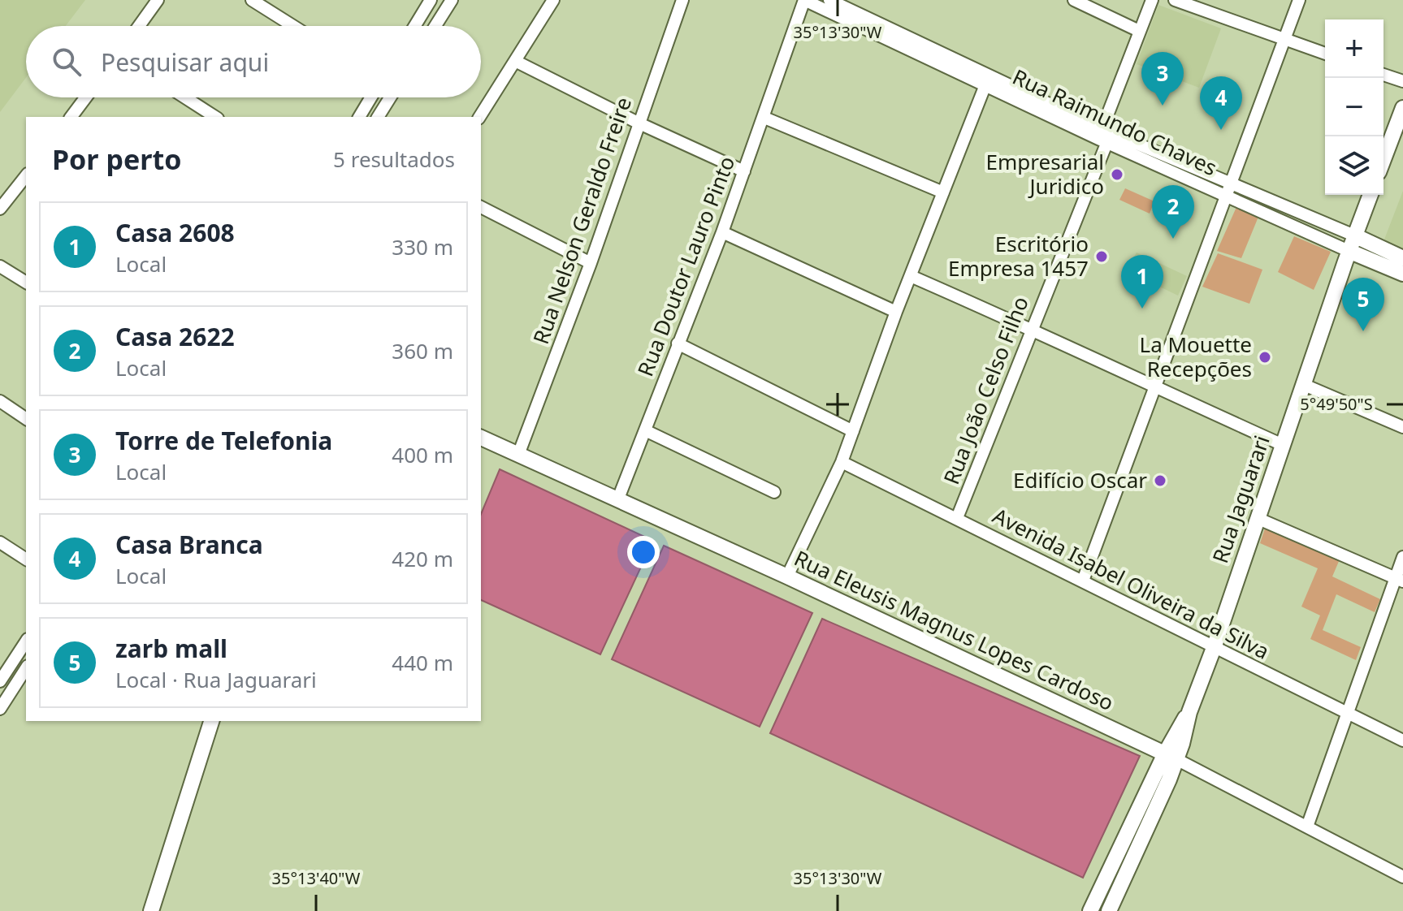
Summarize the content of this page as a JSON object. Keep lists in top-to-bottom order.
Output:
{
  "streets": {
    "main road": ["Rua Raimundo Chaves", "Rua Jaguarari", "Rua Eleusis Magnus Lopes Cardoso"],
    "street": [
      "Rua Nelson Geraldo Freire",
      "Rua Doutor Lauro Pinto",
      "Rua João Celso Filho",
      "Avenida Isabel Oliveira da Silva"
    ]
  },
  "crossings": [
    ["Rua Raimundo Chaves", "Rua Doutor Lauro Pinto"],
    ["Rua Raimundo Chaves", "Rua João Celso Filho"],
    ["Rua Raimundo Chaves", "Rua Jaguarari"],
    ["Rua Nelson Geraldo Freire", "Rua Eleusis Magnus Lopes Cardoso"],
    ["Rua Doutor Lauro Pinto", "Rua Eleusis Magnus Lopes Cardoso"],
    ["Rua João Celso Filho", "Avenida Isabel Oliveira da Silva"],
    ["Rua Jaguarari", "Avenida Isabel Oliveira da Silva"],
    ["Rua Jaguarari", "Rua Eleusis Magnus Lopes Cardoso"]
  ],
  "places": [
    "Empresarial Juridico",
    "Escritório Empresa 1457",
    "La Mouette Recepções",
    "Edifício Oscar"
  ],
  "page": {
    "map_buttons": ["+", "−"],
    "search": "Pesquisar aqui",
    "pins": [
      "3",
      "4",
      "2",
      "1",
      "5"
    ],
    "heading": ["Por perto", "5 resultados"],
    "list": [
      {
        "mark": "1",
        "name": "Casa 2608",
        "note": "Local",
        "value": "330 m"
      },
      {
        "mark": "2",
        "name": "Casa 2622",
        "note": "Local",
        "value": "360 m"
      },
      {
        "mark": "3",
        "name": "Torre de Telefonia",
        "note": "Local",
        "value": "400 m"
      },
      {
        "mark": "4",
        "name": "Casa Branca",
        "note": "Local",
        "value": "420 m"
      },
      {
        "mark": "5",
        "name": "zarb mall",
        "note": "Local · Rua Jaguarari",
        "value": "440 m"
      }
    ]
  },
  "coordinates": ["35°13'30\"W", "5°49'50\"S", "35°13'40\"W"]
}
